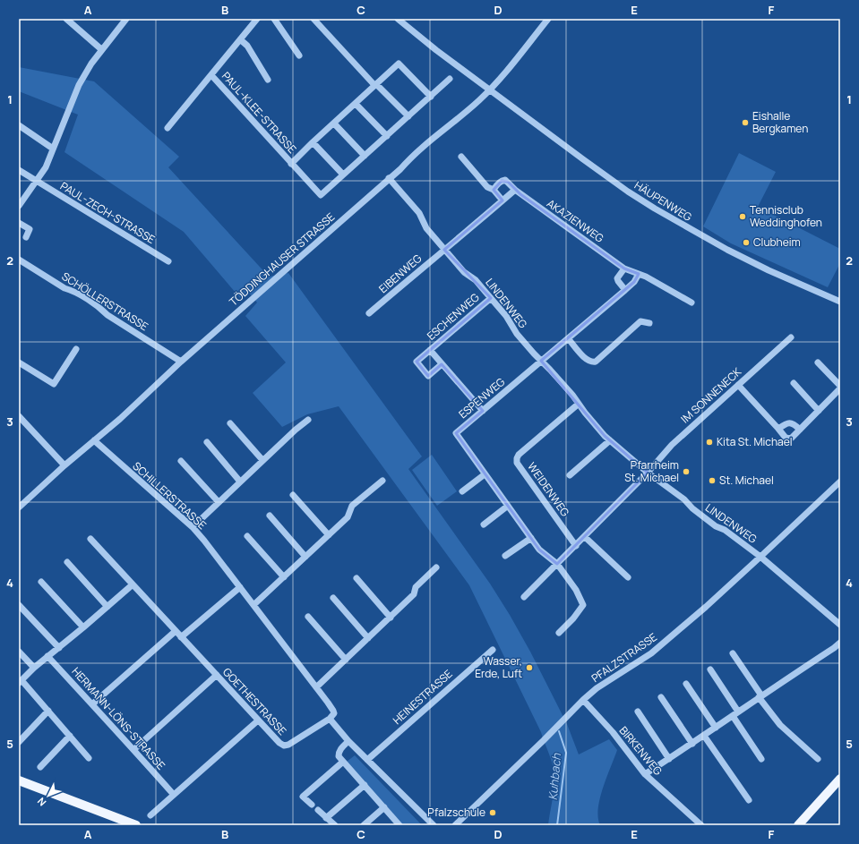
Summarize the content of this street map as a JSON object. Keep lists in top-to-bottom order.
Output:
{
  "streets": {
    "street": [
      "PAUL-KLEE-STRASSE",
      "HÄUPENWEG",
      "PAUL-ZECH-STRASSE",
      "AKAZIENWEG",
      "TÖDDINGHAUSER STRASSE",
      "EIBENWEG",
      "SCHÖLLERSTRASSE",
      "LINDENWEG",
      "ESCHENWEG",
      "IM SONNENECK",
      "ESPENWEG",
      "WEIDENWEG",
      "SCHILLERSTRASSE",
      "PFALZSTRASSE",
      "HEINESTRASSE",
      "GOETHESTRASSE",
      "HERMANN-LÖNS-STRASSE",
      "BIRKENWEG"
    ]
  },
  "crossings": [
    ["HÄUPENWEG", "TÖDDINGHAUSER STRASSE"],
    ["TÖDDINGHAUSER STRASSE", "SCHÖLLERSTRASSE"],
    ["TÖDDINGHAUSER STRASSE", "LINDENWEG"],
    ["TÖDDINGHAUSER STRASSE", "SCHILLERSTRASSE"],
    ["EIBENWEG", "LINDENWEG"],
    ["LINDENWEG", "ESCHENWEG"],
    ["LINDENWEG", "IM SONNENECK"],
    ["LINDENWEG", "ESPENWEG"],
    ["LINDENWEG", "WEIDENWEG"],
    ["LINDENWEG", "PFALZSTRASSE"],
    ["ESCHENWEG", "ESPENWEG"],
    ["SCHILLERSTRASSE", "GOETHESTRASSE"],
    ["PFALZSTRASSE", "BIRKENWEG"]
  ],
  "water": ["Kuhbach"],
  "places": [
    "Eishalle Bergkamen",
    "Tennisclub Weddinghofen",
    "Clubheim",
    "Kita St. Michael",
    "Pfarrheim St. Michael",
    "St. Michael",
    "Wasser, Erde, Luft",
    "Pfalzschule"
  ],
  "north": "bottom left",
  "grid": {
    "columns": [
      "A",
      "B",
      "C",
      "D",
      "E",
      "F"
    ],
    "rows": [
      "1",
      "2",
      "3",
      "4",
      "5"
    ]
  }
}
